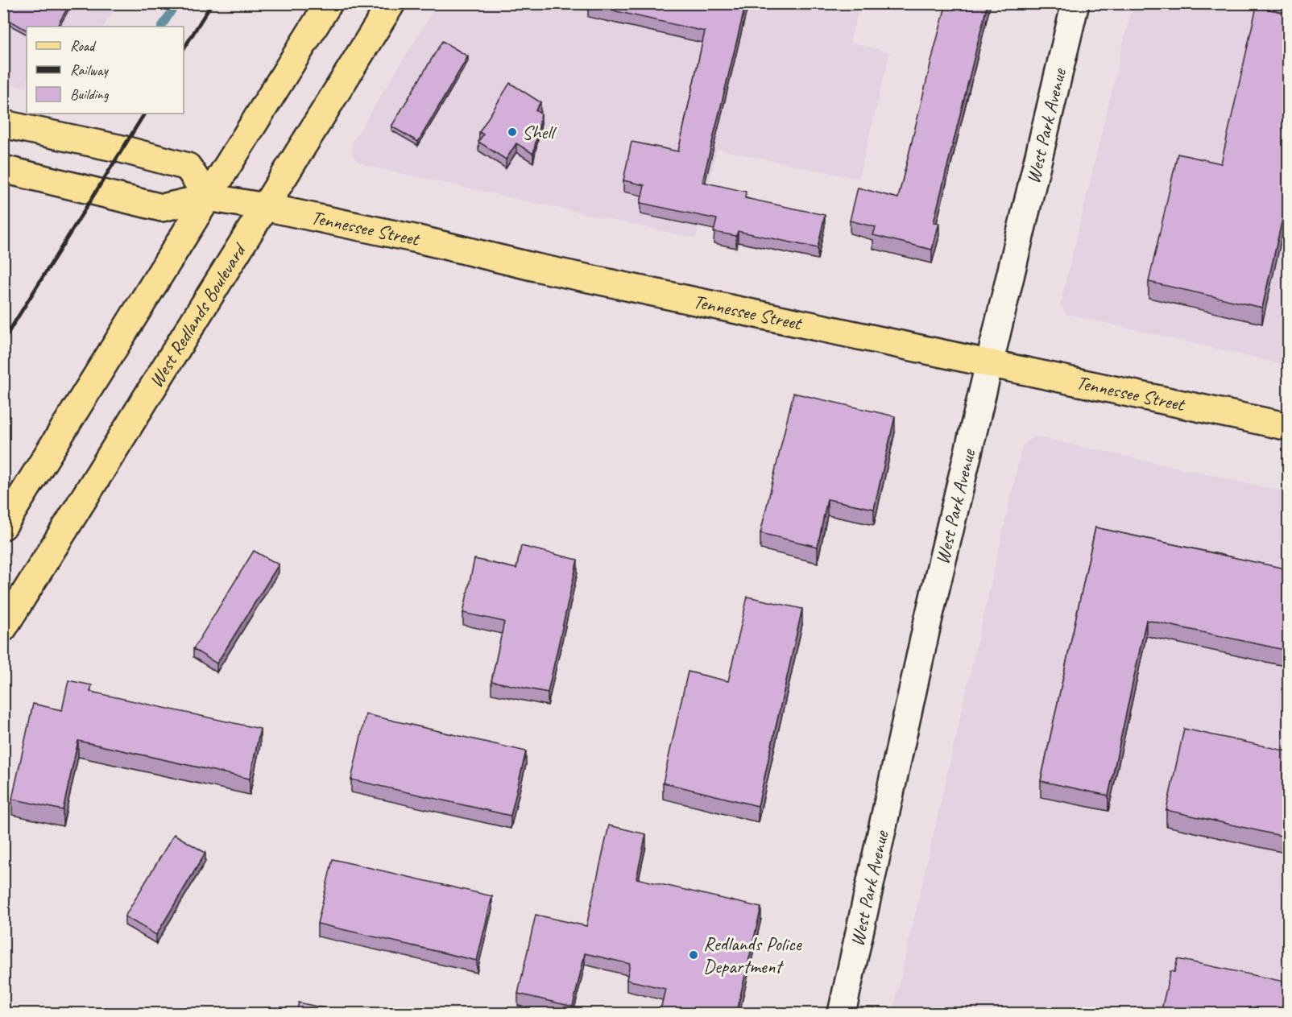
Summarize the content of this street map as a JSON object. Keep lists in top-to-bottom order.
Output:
{
  "streets": {
    "main road": ["Tennessee Street", "West Redlands Boulevard"],
    "street": ["West Park Avenue"]
  },
  "crossings": [
    ["West Park Avenue", "Tennessee Street"],
    ["Tennessee Street", "West Redlands Boulevard"]
  ],
  "places": ["Shell", "Redlands Police Department"],
  "legend": ["Road", "Railway", "Building"]
}
